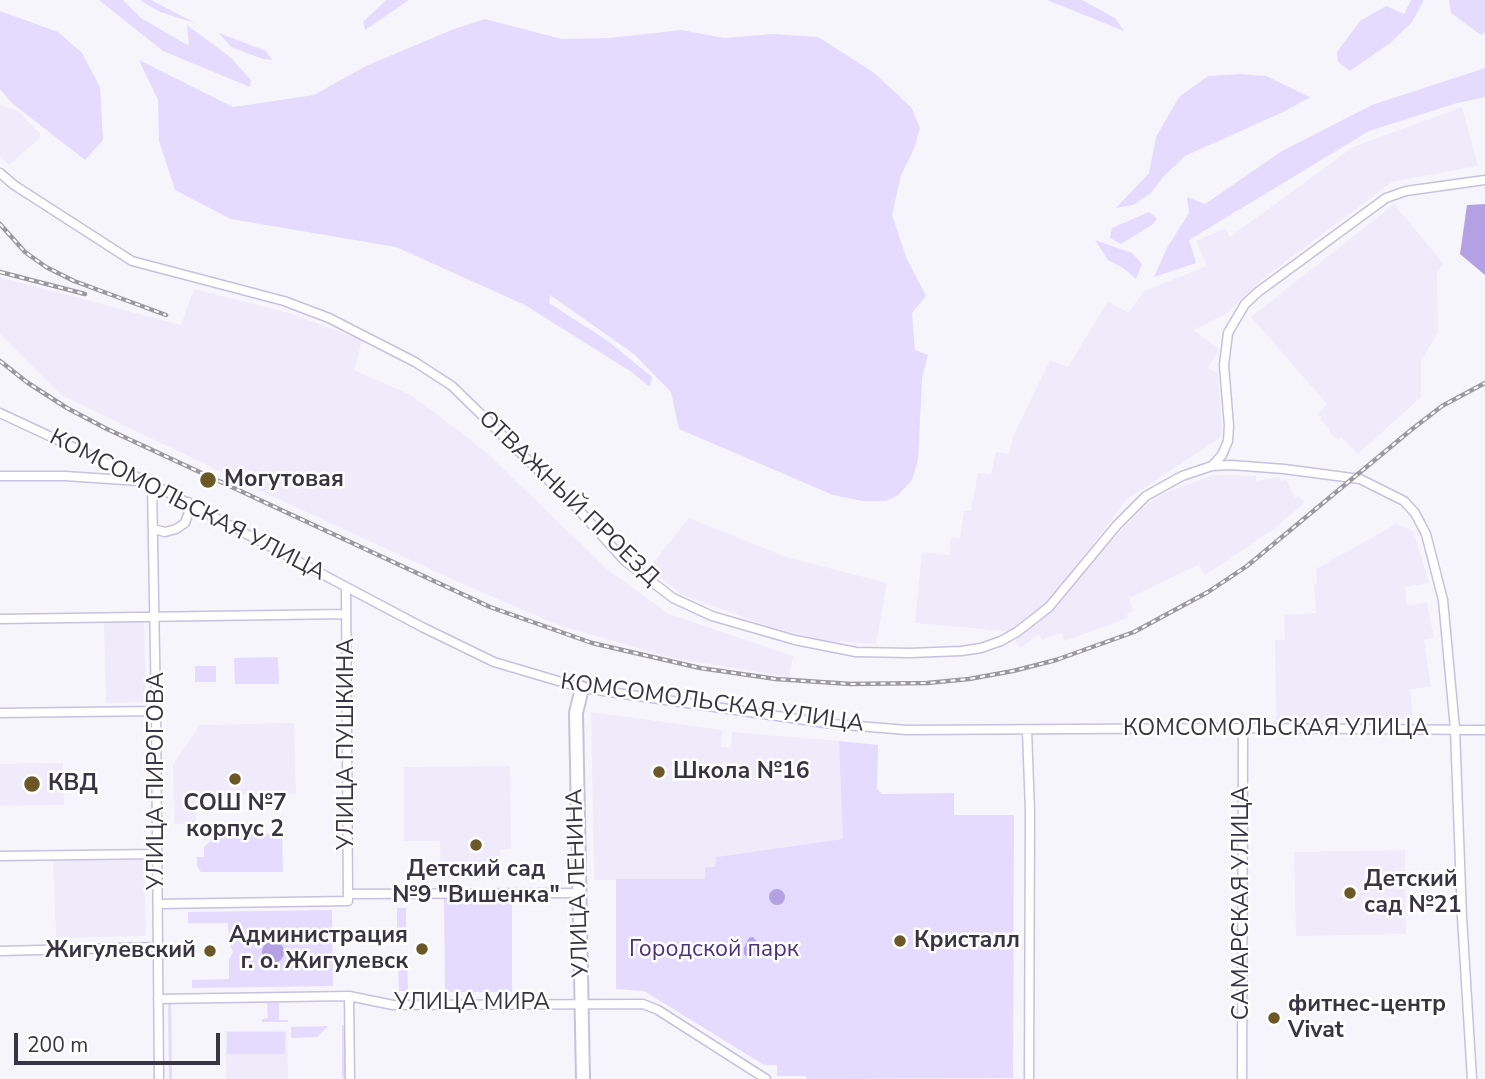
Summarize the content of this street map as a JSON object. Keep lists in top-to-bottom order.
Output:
{
  "streets": {
    "street": [
      "ОТВАЖНЫЙ ПРОЕЗД",
      "КОМСОМОЛЬСКАЯ УЛИЦА",
      "УЛИЦА ПУШКИНА",
      "УЛИЦА ПИРОГОВА",
      "УЛИЦА ЛЕНИНА",
      "САМАРСКАЯ УЛИЦА",
      "УЛИЦА МИРА"
    ]
  },
  "crossings": [
    ["КОМСОМОЛЬСКАЯ УЛИЦА", "УЛИЦА ПУШКИНА"],
    ["КОМСОМОЛЬСКАЯ УЛИЦА", "УЛИЦА ПИРОГОВА"],
    ["КОМСОМОЛЬСКАЯ УЛИЦА", "УЛИЦА ЛЕНИНА"],
    ["КОМСОМОЛЬСКАЯ УЛИЦА", "САМАРСКАЯ УЛИЦА"],
    ["УЛИЦА ПИРОГОВА", "УЛИЦА МИРА"],
    ["УЛИЦА ЛЕНИНА", "УЛИЦА МИРА"]
  ],
  "parks": ["Городской парк"],
  "places": [
    "Могутовая",
    "Школа №16",
    "СОШ №7 корпус 2",
    "КВД",
    "Детский сад №9 \"Вишенка\"",
    "Детский сад №21",
    "Кристалл",
    "Администрация г. о. Жигулевск",
    "Жигулевский",
    "фитнес-центр Vivat"
  ],
  "scale_bar": "200 m"
}
